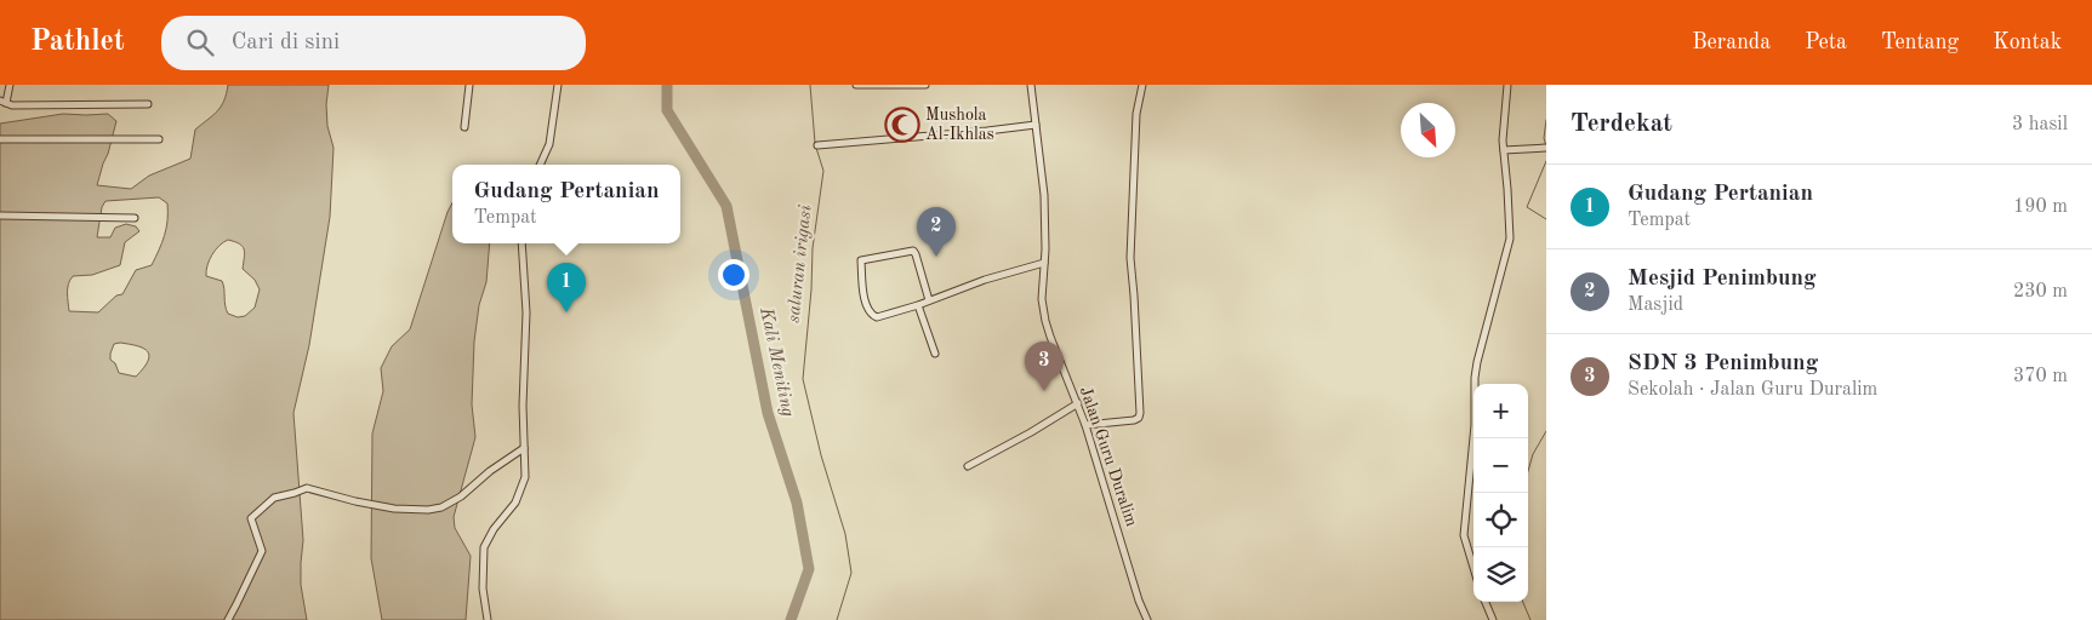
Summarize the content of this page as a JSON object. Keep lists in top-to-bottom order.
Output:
{
  "streets": {
    "street": ["Jalan Guru Duralim"]
  },
  "water": ["saluran irigasi", "Kali Meniting"],
  "places": {
    "mosque": ["Mushola Al-Ikhlas"]
  },
  "north": "bottom right",
  "page": {
    "header": "Pathlet",
    "search": "Cari di sini",
    "nav": [
      "Beranda",
      "Peta",
      "Tentang",
      "Kontak"
    ],
    "heading": ["Terdekat", "3 hasil"],
    "list": [
      {
        "mark": "1",
        "name": "Gudang Pertanian",
        "note": "Tempat",
        "value": "190 m"
      },
      {
        "mark": "2",
        "name": "Mesjid Penimbung",
        "note": "Masjid",
        "value": "230 m"
      },
      {
        "mark": "3",
        "name": "SDN 3 Penimbung",
        "note": "Sekolah · Jalan Guru Duralim",
        "value": "370 m"
      }
    ],
    "popup": ["Gudang Pertanian", "Tempat"],
    "pins": ["2", "1", "3"],
    "map_buttons": ["+", "−"]
  }
}
